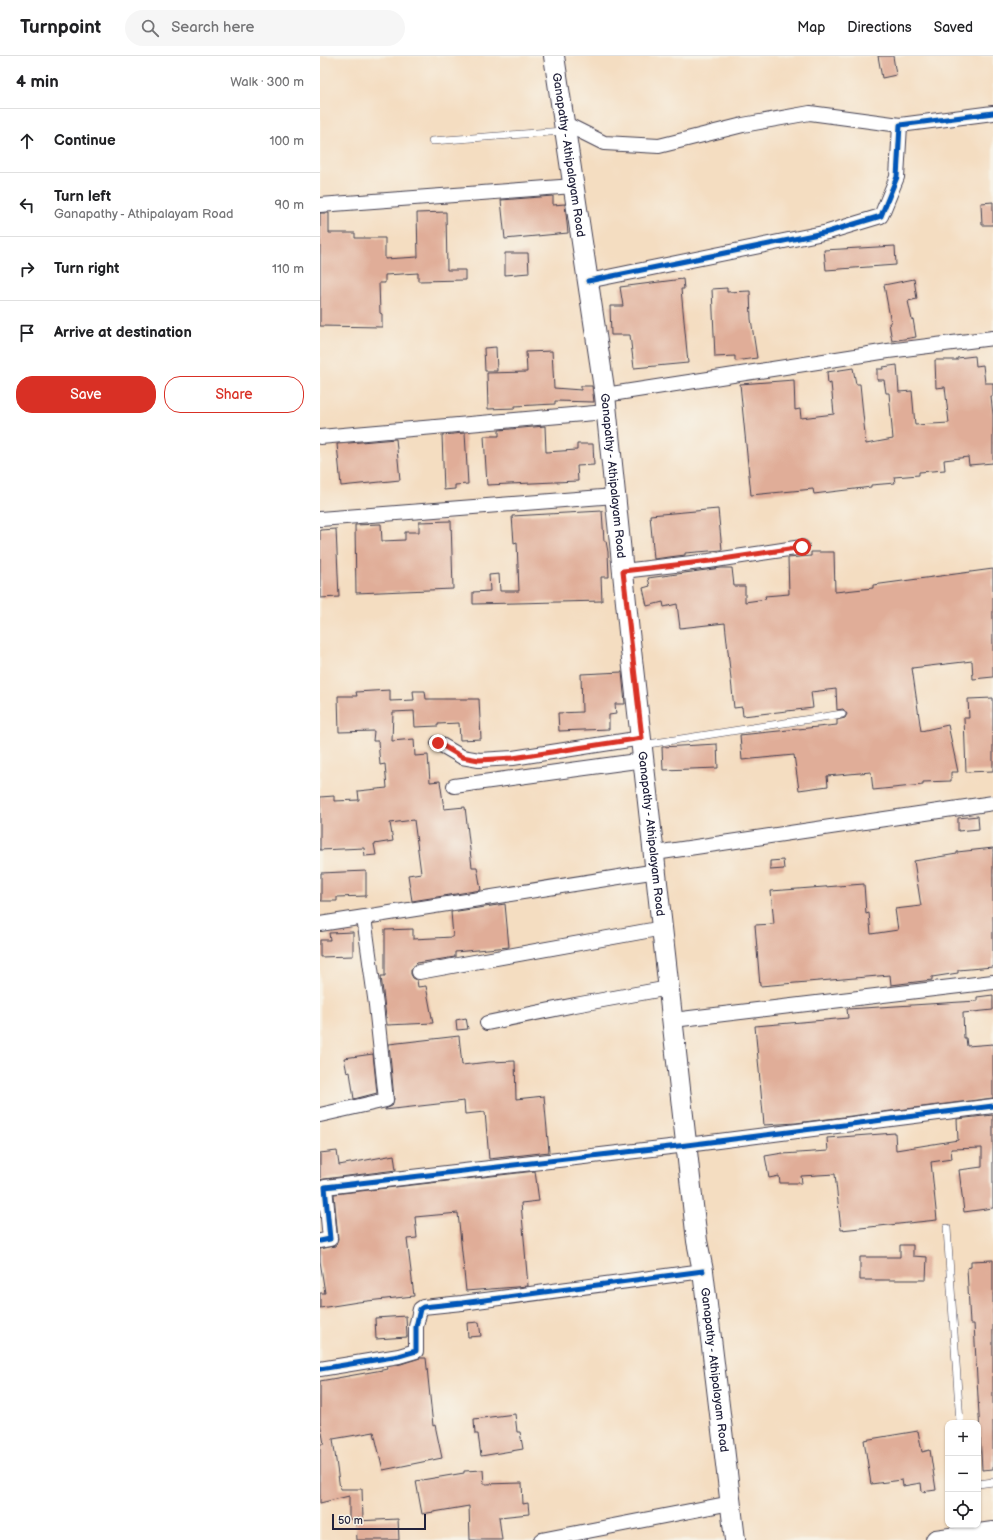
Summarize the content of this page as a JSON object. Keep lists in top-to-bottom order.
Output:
{
  "streets": {
    "main road": ["Ganapathy - Athipalayam Road"]
  },
  "scale_bar": "50 m",
  "page": {
    "header": "Turnpoint",
    "search": "Search here",
    "nav": ["Map", "Directions", "Saved"],
    "heading": ["4 min", "Walk · 300 m"],
    "list": [
      ["Continue", "100 m"],
      ["Turn left", "Ganapathy - Athipalayam Road", "90 m"],
      ["Turn right", "110 m"],
      "Arrive at destination"
    ],
    "buttons": ["Save", "Share"],
    "map_buttons": ["+", "−"],
    "scale": "50 m"
  }
}
